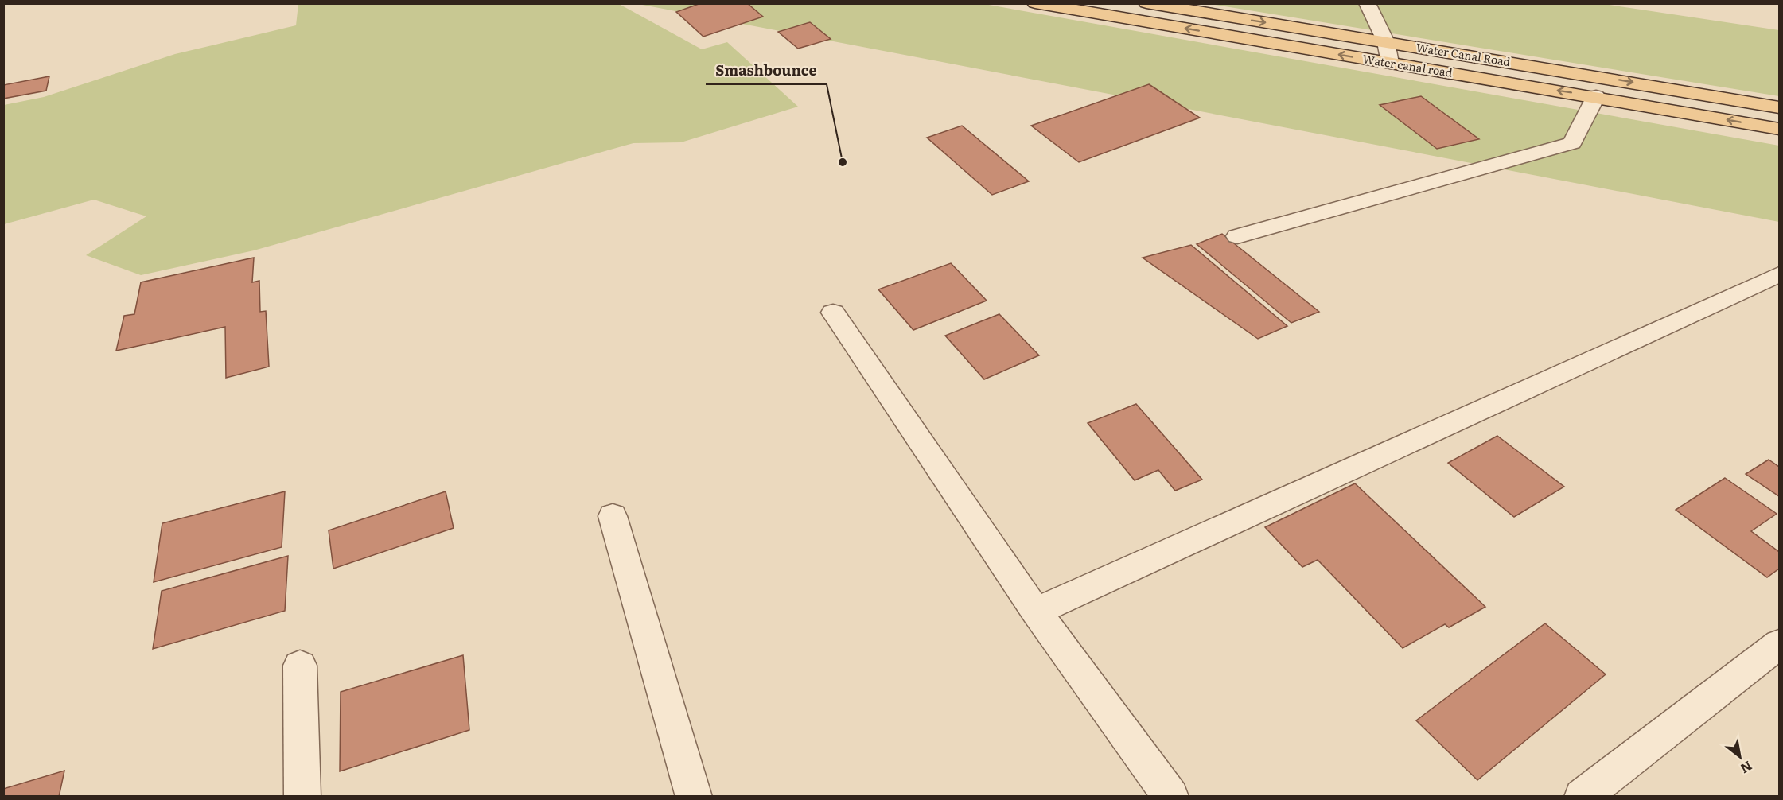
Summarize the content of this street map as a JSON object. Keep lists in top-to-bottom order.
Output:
{
  "streets": {
    "main road": ["Water Canal Road", "Water canal road"]
  },
  "one_way": ["Water Canal Road", "Water canal road"],
  "places": ["Smashbounce"],
  "north": "bottom right"
}
